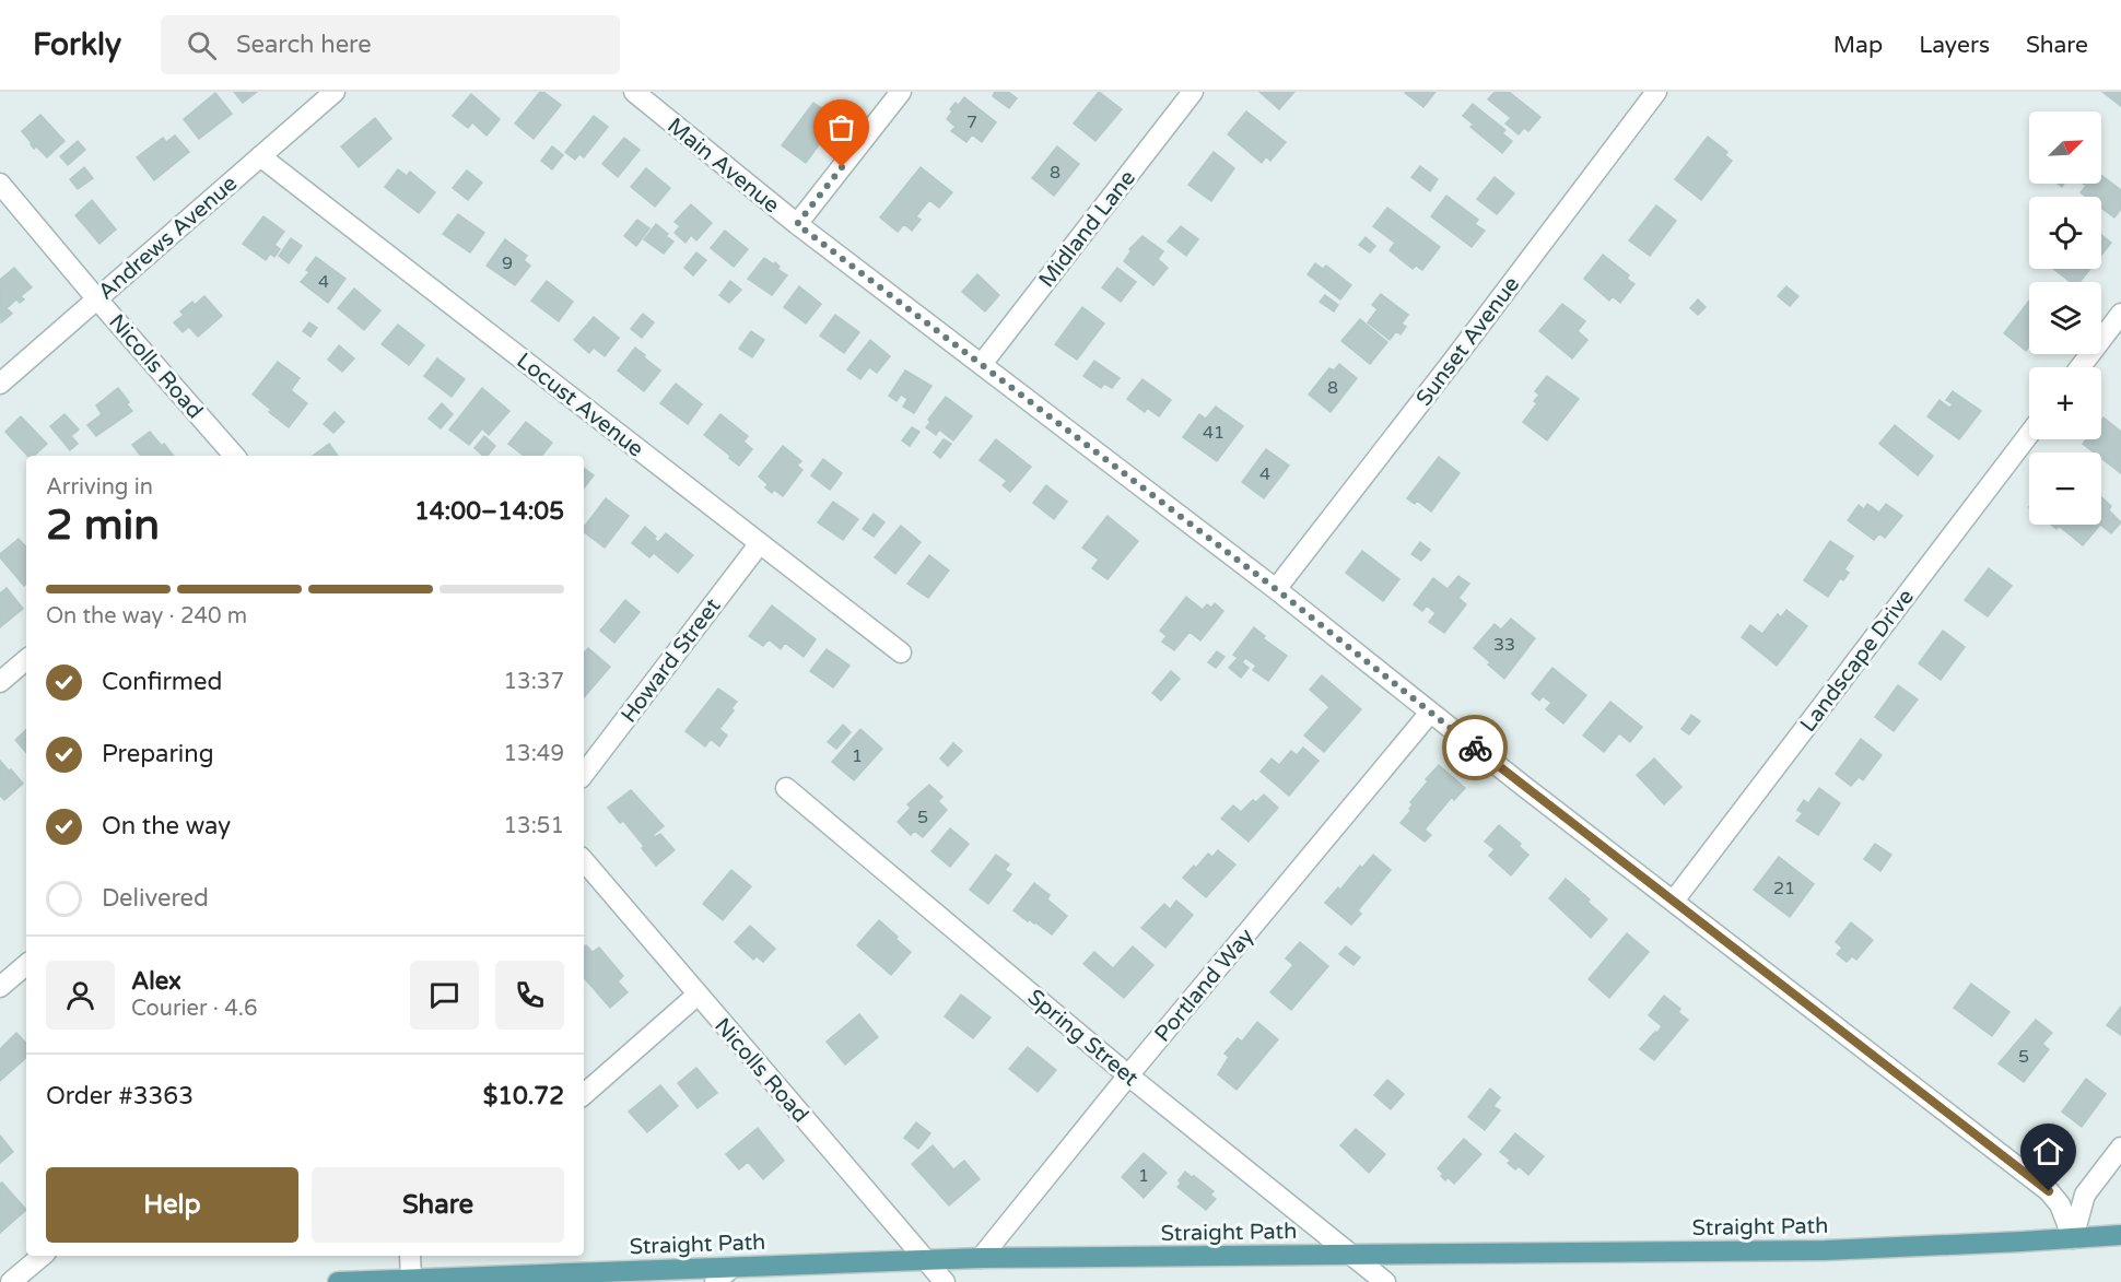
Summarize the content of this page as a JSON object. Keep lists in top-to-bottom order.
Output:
{
  "streets": {
    "main road": ["Straight Path"],
    "street": [
      "Main Avenue",
      "Midland Lane",
      "Andrews Avenue",
      "Sunset Avenue",
      "Nicolls Road",
      "Locust Avenue",
      "Howard Street",
      "Landscape Drive",
      "Portland Way",
      "Spring Street"
    ]
  },
  "crossings": [
    ["Main Avenue", "Midland Lane"],
    ["Main Avenue", "Sunset Avenue"],
    ["Main Avenue", "Landscape Drive"],
    ["Main Avenue", "Portland Way"],
    ["Main Avenue", "Straight Path"],
    ["Andrews Avenue", "Nicolls Road"],
    ["Andrews Avenue", "Locust Avenue"],
    ["Nicolls Road", "Straight Path"],
    ["Locust Avenue", "Howard Street"],
    ["Portland Way", "Spring Street"],
    ["Portland Way", "Straight Path"],
    ["Spring Street", "Straight Path"]
  ],
  "house_numbers": [
    "7",
    "8",
    "9",
    "4",
    "8",
    "41",
    "4",
    "33",
    "1",
    "5",
    "21",
    "5",
    "1"
  ],
  "north": "top right",
  "page": {
    "header": "Forkly",
    "search": "Search here",
    "nav": ["Map", "Layers", "Share"],
    "map_buttons": ["+", "−"],
    "heading": ["2 min", "Arriving in", "14:00–14:05"],
    "panel": [
      "Alex",
      "Courier · 4.6",
      "Order #3363",
      "$10.72"
    ],
    "bar": "On the way · 240 m",
    "list": [
      ["Confirmed", "13:37"],
      ["Preparing", "13:49"],
      ["On the way", "13:51"],
      "Delivered"
    ],
    "buttons": ["Help", "Share"]
  }
}
